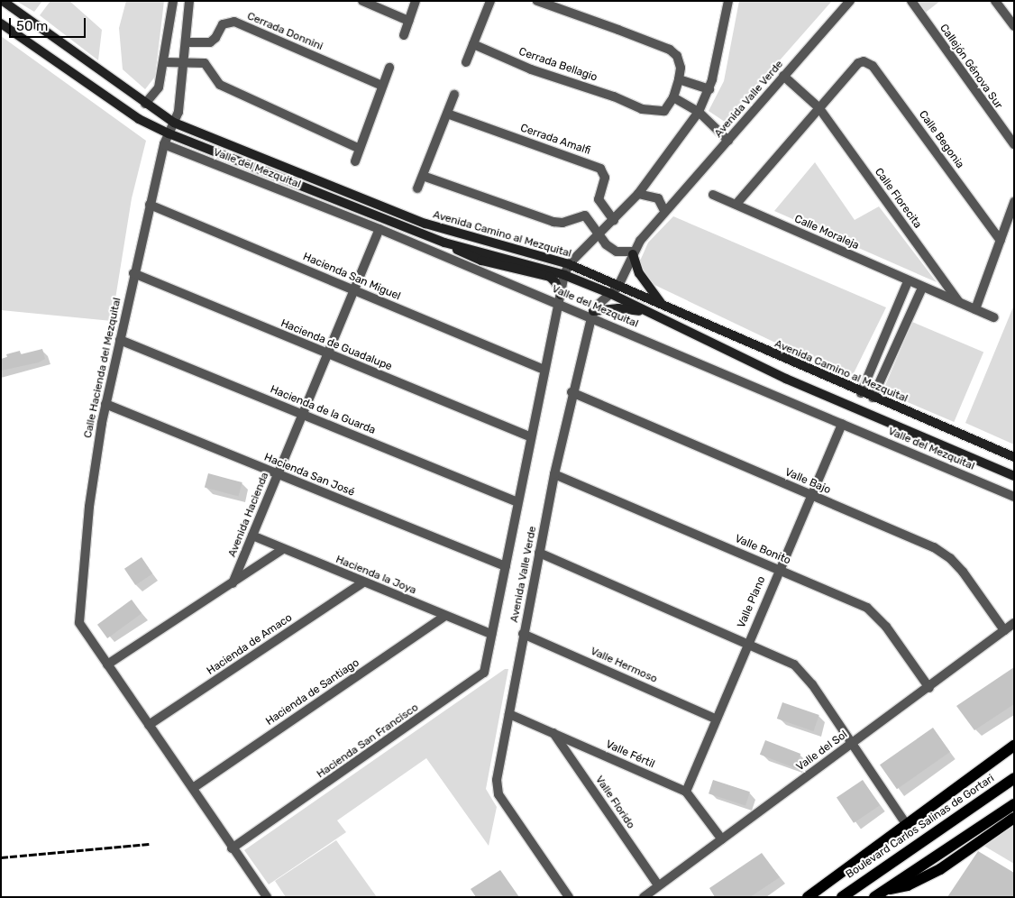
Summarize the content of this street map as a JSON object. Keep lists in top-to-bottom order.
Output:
{
  "streets": {
    "main road": ["Avenida Camino al Mezquital", "Boulevard Carlos Salinas de Gortari"],
    "street": [
      "Cerrada Donnini",
      "Cerrada Bellagio",
      "Callejón Génova Sur",
      "Avenida Valle Verde",
      "Cerrada Amalfi",
      "Calle Begonia",
      "Valle del Mezquital",
      "Calle Florecita",
      "Calle Moraleja",
      "Hacienda San Miguel",
      "Hacienda de Guadalupe",
      "Calle Hacienda del Mezquital",
      "Hacienda de la Guarda",
      "Hacienda San José",
      "Valle Bajo",
      "Avenida Hacienda",
      "Valle Bonito",
      "Hacienda la Joya",
      "Valle Plano",
      "Hacienda de Amaco",
      "Valle Hermoso",
      "Hacienda de Santiago",
      "Hacienda San Francisco",
      "Valle del Sol",
      "Valle Fértil",
      "Valle Florido"
    ]
  },
  "crossings": [
    ["Cerrada Donnini", "Calle Hacienda del Mezquital"],
    ["Avenida Valle Verde", "Cerrada Amalfi"],
    ["Avenida Valle Verde", "Valle del Mezquital"],
    ["Avenida Valle Verde", "Calle Florecita"],
    ["Avenida Valle Verde", "Avenida Camino al Mezquital"],
    ["Avenida Valle Verde", "Hacienda San Miguel"],
    ["Avenida Valle Verde", "Hacienda de Guadalupe"],
    ["Avenida Valle Verde", "Hacienda de la Guarda"],
    ["Avenida Valle Verde", "Hacienda San José"],
    ["Avenida Valle Verde", "Valle Bajo"],
    ["Avenida Valle Verde", "Valle Bonito"],
    ["Avenida Valle Verde", "Hacienda la Joya"],
    ["Avenida Valle Verde", "Valle Hermoso"],
    ["Avenida Valle Verde", "Hacienda San Francisco"],
    ["Avenida Valle Verde", "Valle Fértil"],
    ["Calle Begonia", "Calle Florecita"],
    ["Valle del Mezquital", "Calle Hacienda del Mezquital"],
    ["Valle del Mezquital", "Avenida Hacienda"],
    ["Valle del Mezquital", "Valle Plano"],
    ["Calle Florecita", "Calle Moraleja"],
    ["Avenida Camino al Mezquital", "Calle Hacienda del Mezquital"],
    ["Hacienda San Miguel", "Calle Hacienda del Mezquital"],
    ["Hacienda San Miguel", "Avenida Hacienda"],
    ["Hacienda de Guadalupe", "Calle Hacienda del Mezquital"],
    ["Hacienda de Guadalupe", "Avenida Hacienda"],
    ["Calle Hacienda del Mezquital", "Hacienda de la Guarda"],
    ["Calle Hacienda del Mezquital", "Hacienda San José"],
    ["Calle Hacienda del Mezquital", "Avenida Hacienda"],
    ["Hacienda de la Guarda", "Avenida Hacienda"],
    ["Hacienda San José", "Avenida Hacienda"],
    ["Valle Bajo", "Valle Plano"],
    ["Valle Bajo", "Valle del Sol"],
    ["Avenida Hacienda", "Hacienda la Joya"],
    ["Valle Bonito", "Valle Plano"],
    ["Valle Bonito", "Valle del Sol"],
    ["Hacienda la Joya", "Hacienda de Amaco"],
    ["Hacienda la Joya", "Hacienda de Santiago"],
    ["Hacienda la Joya", "Hacienda San Francisco"],
    ["Valle Plano", "Valle Hermoso"],
    ["Valle Plano", "Valle Fértil"],
    ["Valle del Sol", "Valle Fértil"],
    ["Valle del Sol", "Valle Florido"],
    ["Valle Fértil", "Valle Florido"]
  ],
  "scale_bar": "50 m"
}
